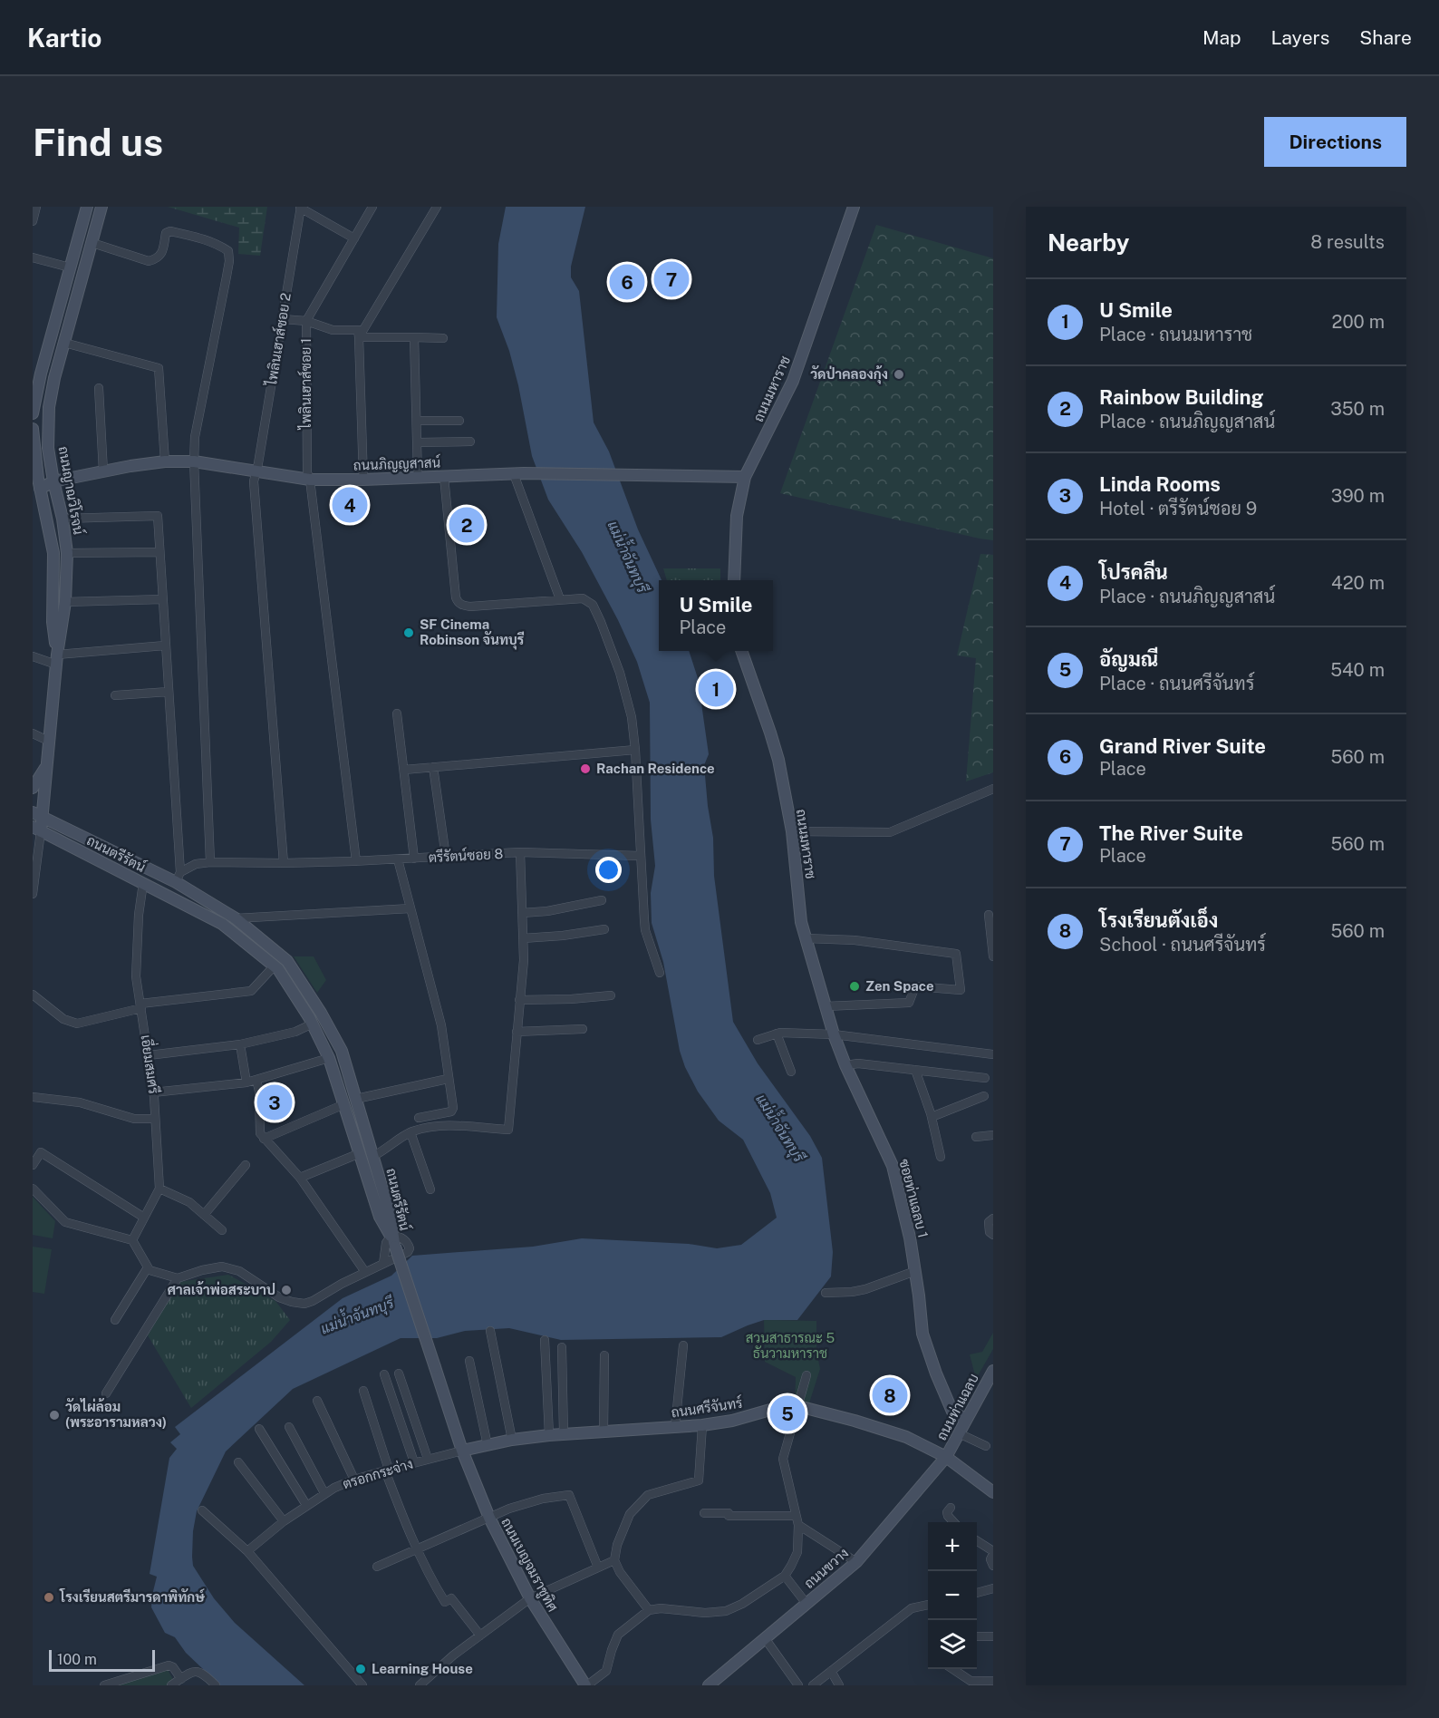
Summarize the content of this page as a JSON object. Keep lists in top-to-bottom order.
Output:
{
  "streets": {
    "main road": [
      "ถนนมหาราช",
      "ถนนภิญญสาสน์",
      "ถนนญาณวิโรจน์",
      "ถนนตรีรัตน์",
      "ซอยท่าแฉลบ 1",
      "ถนนท่าแฉลบ",
      "ถนนศรีจันทร์",
      "ถนนเบญจมราชูทิศ",
      "ถนนขวาง"
    ],
    "street": [
      "ไพลินเฮาส์ซอย 2",
      "ไพลินเฮาส์ซอย 1",
      "ตรีรัตน์ซอย 8",
      "เอี่ยมสมศรี",
      "ตรอกกระจ่าง"
    ]
  },
  "crossings": [
    ["ไพลินเฮาส์ซอย 2", "ถนนภิญญสาสน์"],
    ["ไพลินเฮาส์ซอย 2", "ตรีรัตน์ซอย 8"],
    ["ไพลินเฮาส์ซอย 1", "ถนนภิญญสาสน์"],
    ["ไพลินเฮาส์ซอย 1", "ตรีรัตน์ซอย 8"],
    ["ถนนมหาราช", "ถนนภิญญสาสน์"],
    ["ถนนมหาราช", "ซอยท่าแฉลบ 1"],
    ["ถนนภิญญสาสน์", "ถนนญาณวิโรจน์"],
    ["ถนนญาณวิโรจน์", "ถนนตรีรัตน์"],
    ["ถนนตรีรัตน์", "ตรีรัตน์ซอย 8"],
    ["ถนนตรีรัตน์", "เอี่ยมสมศรี"],
    ["ถนนตรีรัตน์", "ถนนศรีจันทร์"],
    ["ถนนตรีรัตน์", "ตรอกกระจ่าง"],
    ["ถนนตรีรัตน์", "ถนนเบญจมราชูทิศ"],
    ["ซอยท่าแฉลบ 1", "ถนนท่าแฉลบ"],
    ["ถนนท่าแฉลบ", "ถนนศรีจันทร์"],
    ["ถนนท่าแฉลบ", "ถนนขวาง"],
    ["ถนนศรีจันทร์", "ตรอกกระจ่าง"],
    ["ถนนศรีจันทร์", "ถนนเบญจมราชูทิศ"],
    ["ถนนศรีจันทร์", "ถนนขวาง"],
    ["ตรอกกระจ่าง", "ถนนเบญจมราชูทิศ"]
  ],
  "water": ["แม่น้ำจันทบุรี"],
  "parks": ["สวนสาธารณะ 5 ธันวามหาราช"],
  "places": [
    "วัดป่าคลองกุ้ง",
    "SF Cinema Robinson จันทบุรี",
    "Rachan Residence",
    "Zen Space",
    "ศาลเจ้าพ่อสระบาป",
    "วัดไผ่ล้อม (พระอารามหลวง)",
    "โรงเรียนสตรีมารดาพิทักษ์",
    "Learning House"
  ],
  "scale_bar": "100 m",
  "page": {
    "header": "Kartio",
    "nav": ["Map", "Layers", "Share"],
    "buttons": "Directions",
    "title": "Find us",
    "heading": ["Nearby", "8 results"],
    "pins": [
      "7",
      "6",
      "4",
      "2",
      "1",
      "3",
      "8",
      "5"
    ],
    "list": [
      {
        "mark": "1",
        "name": "U Smile",
        "note": "Place · ถนนมหาราช",
        "value": "200 m"
      },
      {
        "mark": "2",
        "name": "Rainbow Building",
        "note": "Place · ถนนภิญญสาสน์",
        "value": "350 m"
      },
      {
        "mark": "3",
        "name": "Linda Rooms",
        "note": "Hotel · ตรีรัตน์ซอย 9",
        "value": "390 m"
      },
      {
        "mark": "4",
        "name": "โปรคลีน",
        "note": "Place · ถนนภิญญสาสน์",
        "value": "420 m"
      },
      {
        "mark": "5",
        "name": "อัญมณี",
        "note": "Place · ถนนศรีจันทร์",
        "value": "540 m"
      },
      {
        "mark": "6",
        "name": "Grand River Suite",
        "note": "Place",
        "value": "560 m"
      },
      {
        "mark": "7",
        "name": "The River Suite",
        "note": "Place",
        "value": "560 m"
      },
      {
        "mark": "8",
        "name": "โรงเรียนตังเอ็ง",
        "note": "School · ถนนศรีจันทร์",
        "value": "560 m"
      }
    ],
    "popup": ["U Smile", "Place"],
    "map_buttons": ["+", "−"],
    "scale": "100 m"
  }
}
